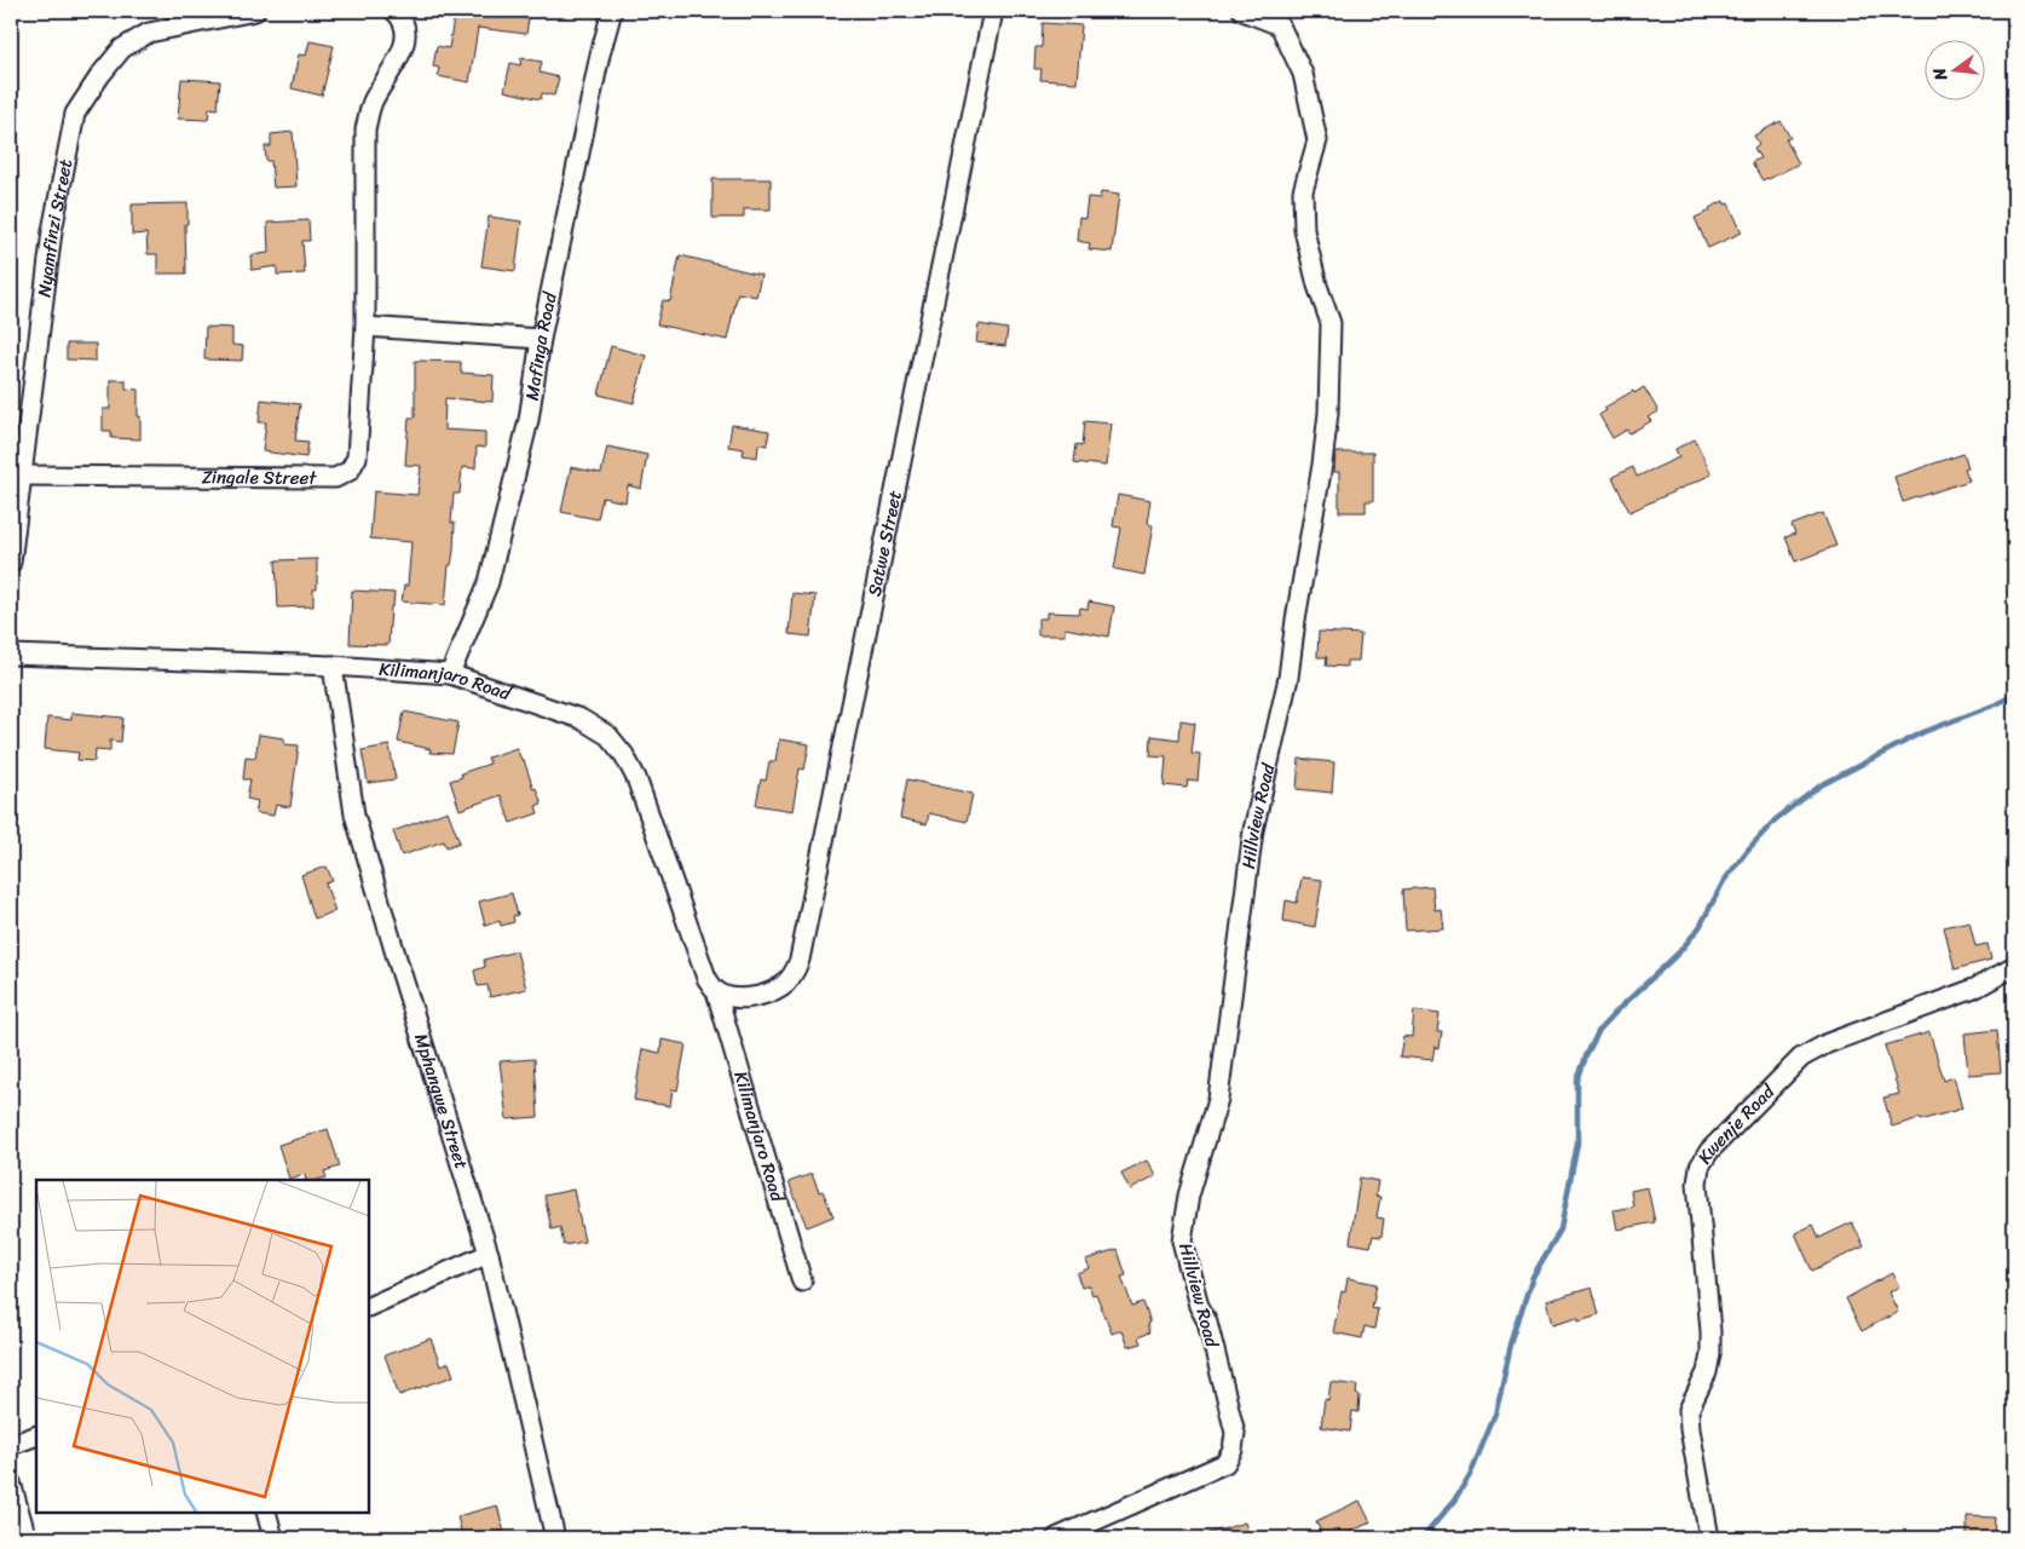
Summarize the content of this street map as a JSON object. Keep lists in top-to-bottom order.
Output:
{
  "streets": {
    "street": [
      "Nyamfinzi Street",
      "Mafinga Road",
      "Zingale Street",
      "Satwe Street",
      "Kilimanjaro Road",
      "Hillview Road",
      "Mphangwe Street",
      "Kwenje Road"
    ]
  },
  "crossings": [
    ["Nyamfinzi Street", "Zingale Street"],
    ["Mafinga Road", "Kilimanjaro Road"],
    ["Satwe Street", "Kilimanjaro Road"],
    ["Kilimanjaro Road", "Mphangwe Street"]
  ],
  "north": "left"
}
